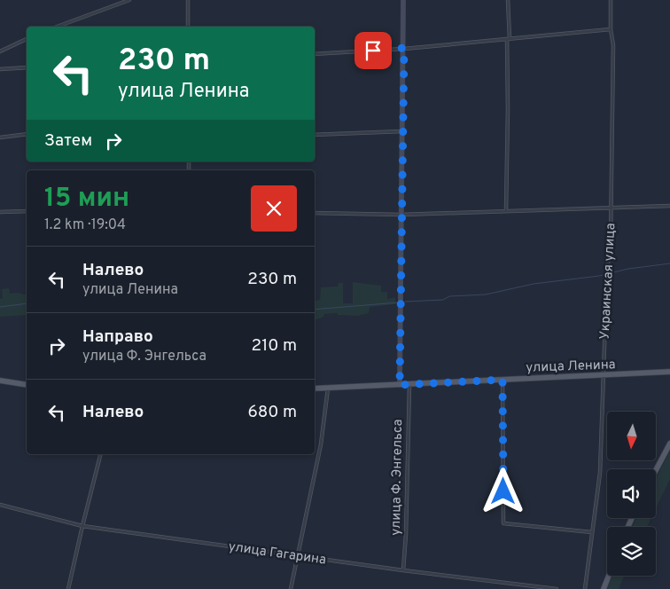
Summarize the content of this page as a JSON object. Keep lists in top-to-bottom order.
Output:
{
  "streets": {
    "main road": ["улица Ленина"],
    "street": ["Украинская улица", "улица Ф. Энгельса", "улица Гагарина"]
  },
  "crossings": [
    ["Украинская улица", "улица Ленина"],
    ["улица Ленина", "улица Ф. Энгельса"],
    ["улица Ф. Энгельса", "улица Гагарина"]
  ],
  "north": "bottom",
  "page": {
    "turn": ["230 m", "улица Ленина"],
    "then": "Затем",
    "heading": ["15 мин", "1.2 km · 19:04"],
    "list": [
      {
        "name": "Налево",
        "note": "улица Ленина",
        "value": "230 m"
      },
      {
        "name": "Направо",
        "note": "улица Ф. Энгельса",
        "value": "210 m"
      },
      {
        "name": "Налево",
        "value": "680 m"
      }
    ]
  }
}
